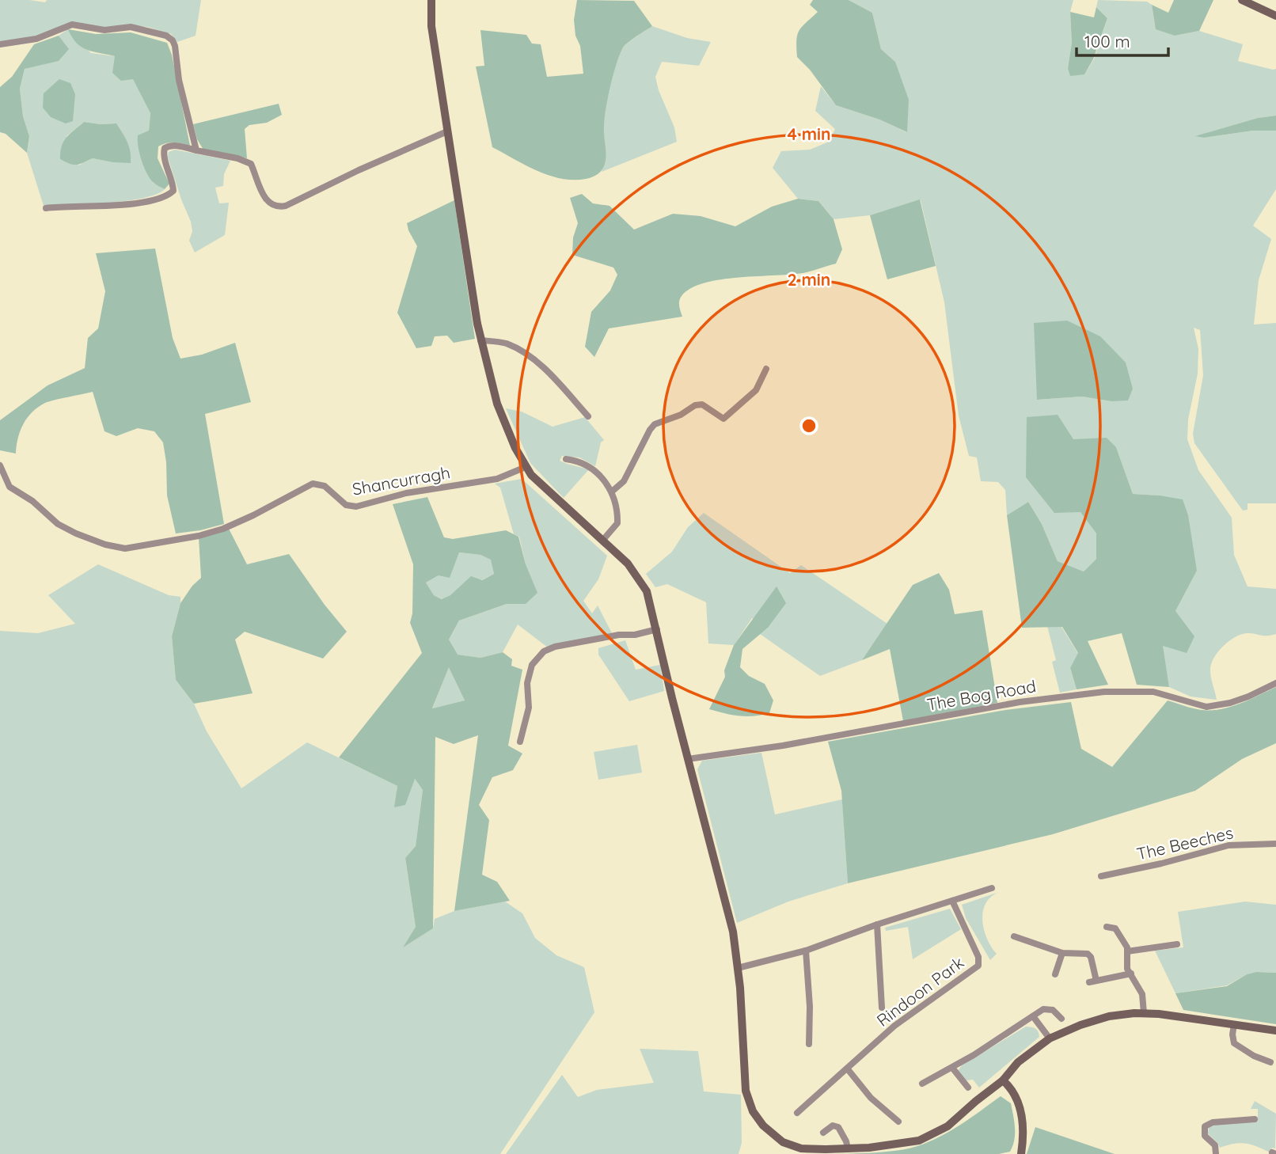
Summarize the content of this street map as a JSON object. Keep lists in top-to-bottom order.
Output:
{
  "streets": {
    "street": [
      "Shancurragh",
      "The Bog Road",
      "The Beeches",
      "Rindoon Park"
    ]
  },
  "scale_bar": "100 m",
  "rings": ["4 min", "2 min"]
}
